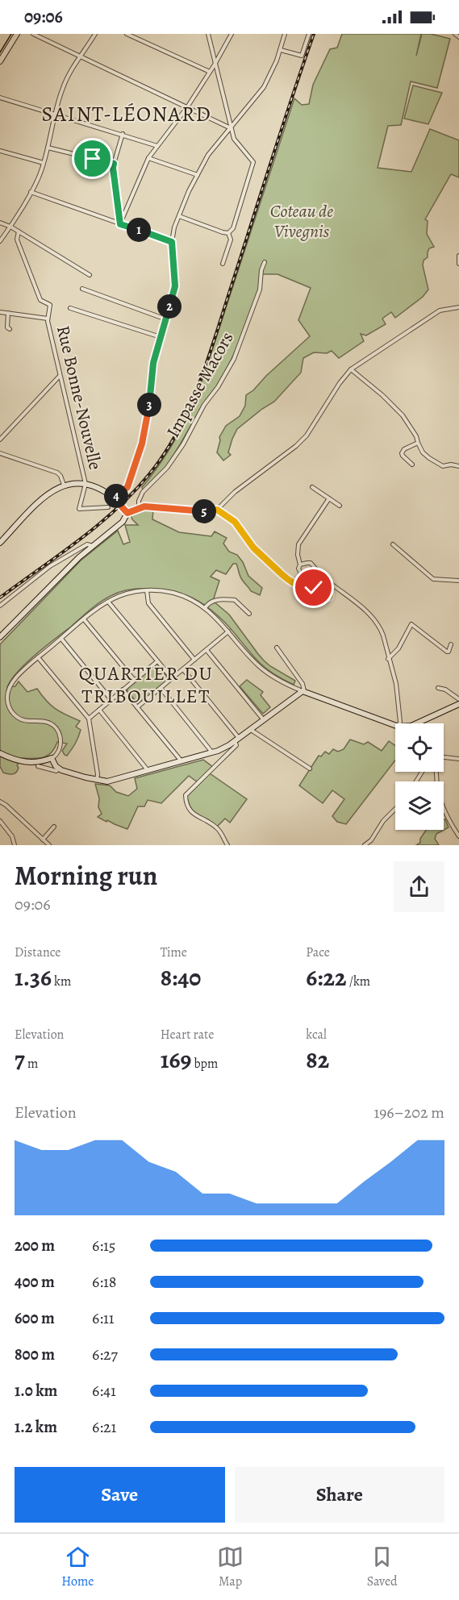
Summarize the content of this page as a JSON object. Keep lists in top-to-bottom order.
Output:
{
  "streets": {
    "street": ["Impasse Macors", "Rue Bonne-Nouvelle"]
  },
  "districts": ["SAINT-LÉONARD", "QUARTIER DU TRIBOUILLET"],
  "parks": ["Coteau de Vivegnis"],
  "page": {
    "status": "09:06",
    "pins": [
      "1",
      "2",
      "3",
      "4",
      "5"
    ],
    "heading": ["Morning run", "09:06"],
    "stats": [
      ["Distance", "1.36 km"],
      ["Time", "8:40"],
      ["Pace", "6:22 /km"],
      ["Elevation", "7 m"],
      ["Heart rate", "169 bpm"],
      ["kcal", "82"]
    ],
    "chart": ["Elevation", "196–202 m"],
    "list": [
      {
        "name": "200 m",
        "note": "6:15"
      },
      {
        "name": "400 m",
        "note": "6:18"
      },
      {
        "name": "600 m",
        "note": "6:11"
      },
      {
        "name": "800 m",
        "note": "6:27"
      },
      {
        "name": "1.0 km",
        "note": "6:41"
      },
      {
        "name": "1.2 km",
        "note": "6:21"
      }
    ],
    "buttons": ["Save", "Share"],
    "tabs": ["Home", "Map", "Saved"]
  }
}
